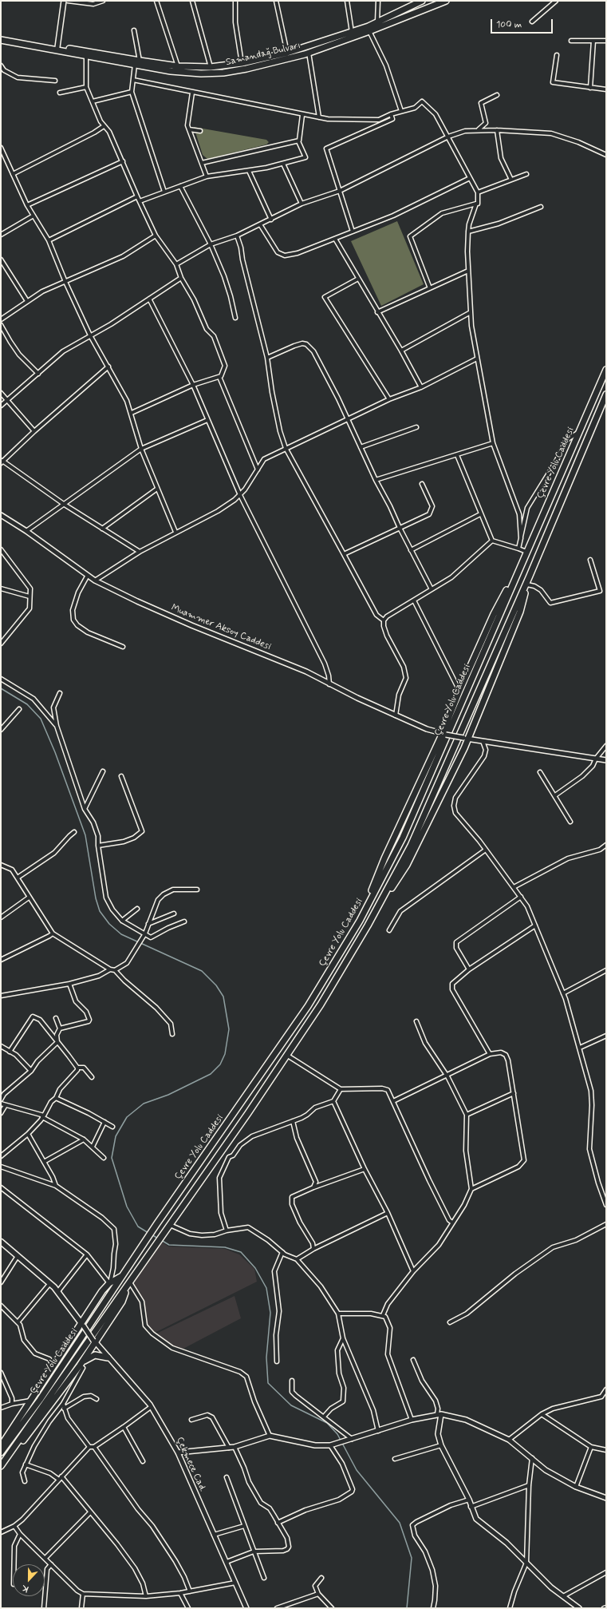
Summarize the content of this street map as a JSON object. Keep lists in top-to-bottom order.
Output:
{
  "streets": {
    "highway": ["Samandağ Bulvarı", "Çevre Yolu Caddesi"],
    "street": ["Muammer Aksoy Caddesi", "Çekmece Cad."]
  },
  "scale_bar": "100 m",
  "north": "bottom"
}
